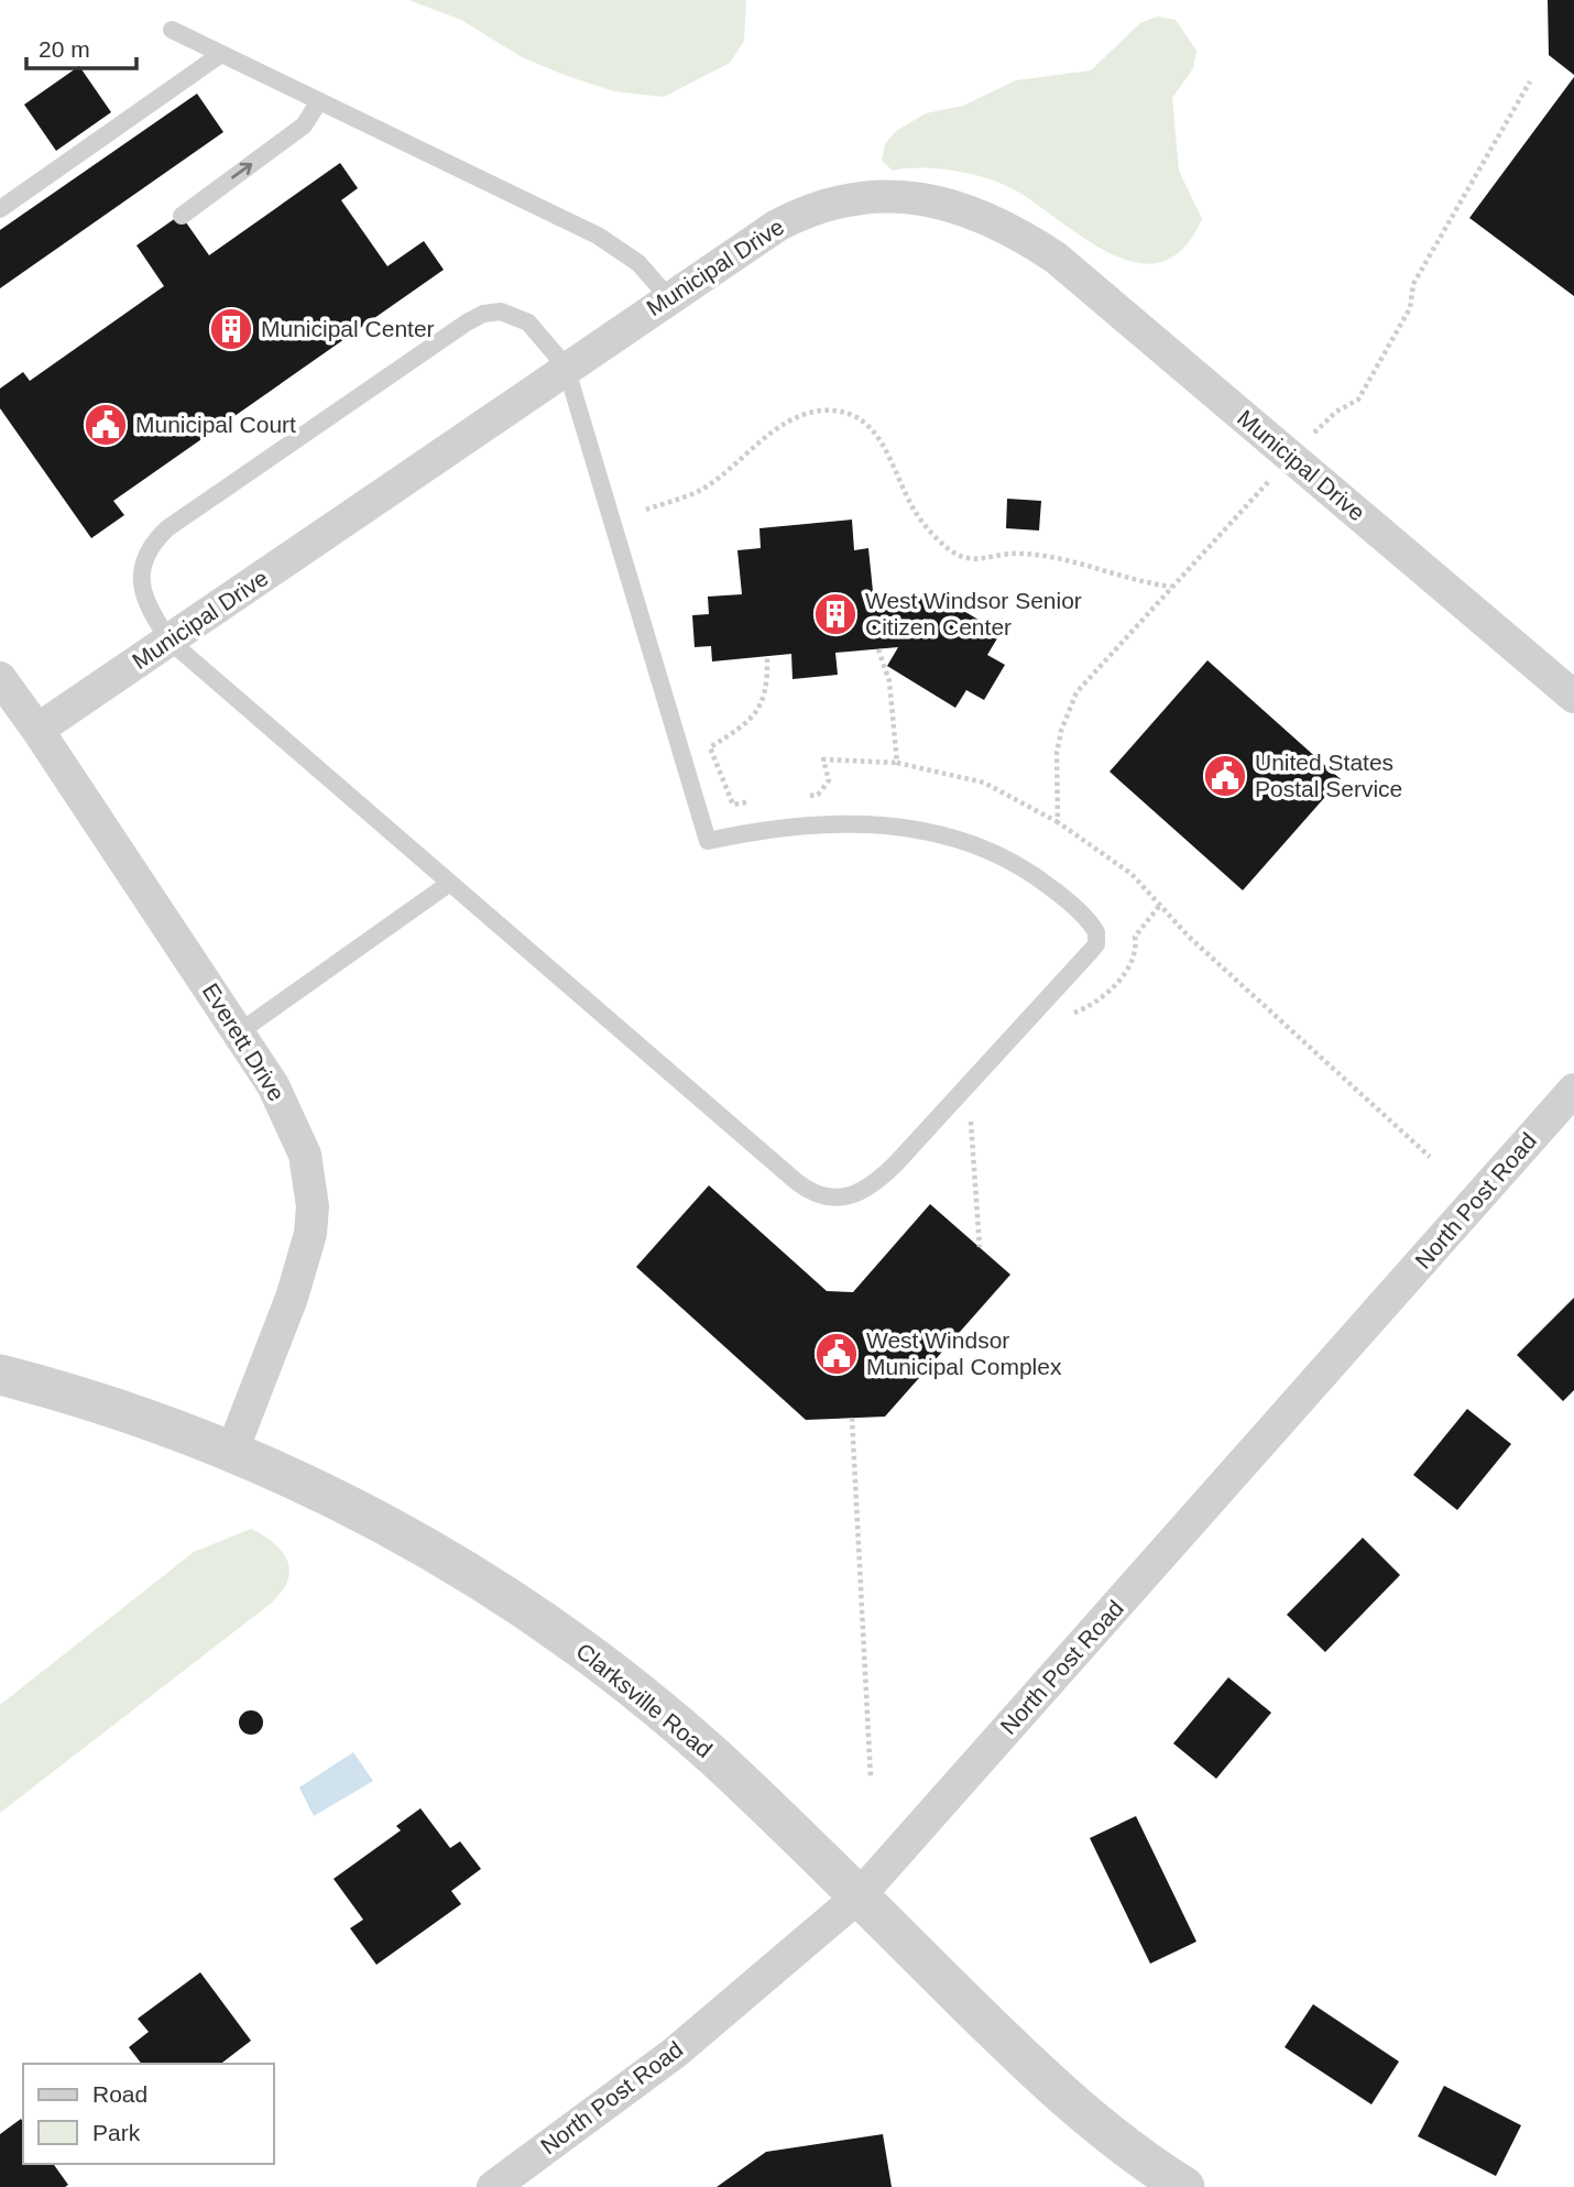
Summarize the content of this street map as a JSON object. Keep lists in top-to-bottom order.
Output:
{
  "streets": {
    "street": [
      "Municipal Drive",
      "Everett Drive",
      "North Post Road",
      "Clarksville Road"
    ]
  },
  "crossings": [
    ["Municipal Drive", "Everett Drive"],
    ["Everett Drive", "Clarksville Road"],
    ["North Post Road", "Clarksville Road"]
  ],
  "places": {
    "building": ["Municipal Center", "West Windsor Senior Citizen Center"],
    "public building": ["Municipal Court", "United States Postal Service", "West Windsor Municipal Complex"]
  },
  "legend": ["Road", "Park"],
  "scale_bar": "20 m"
}
